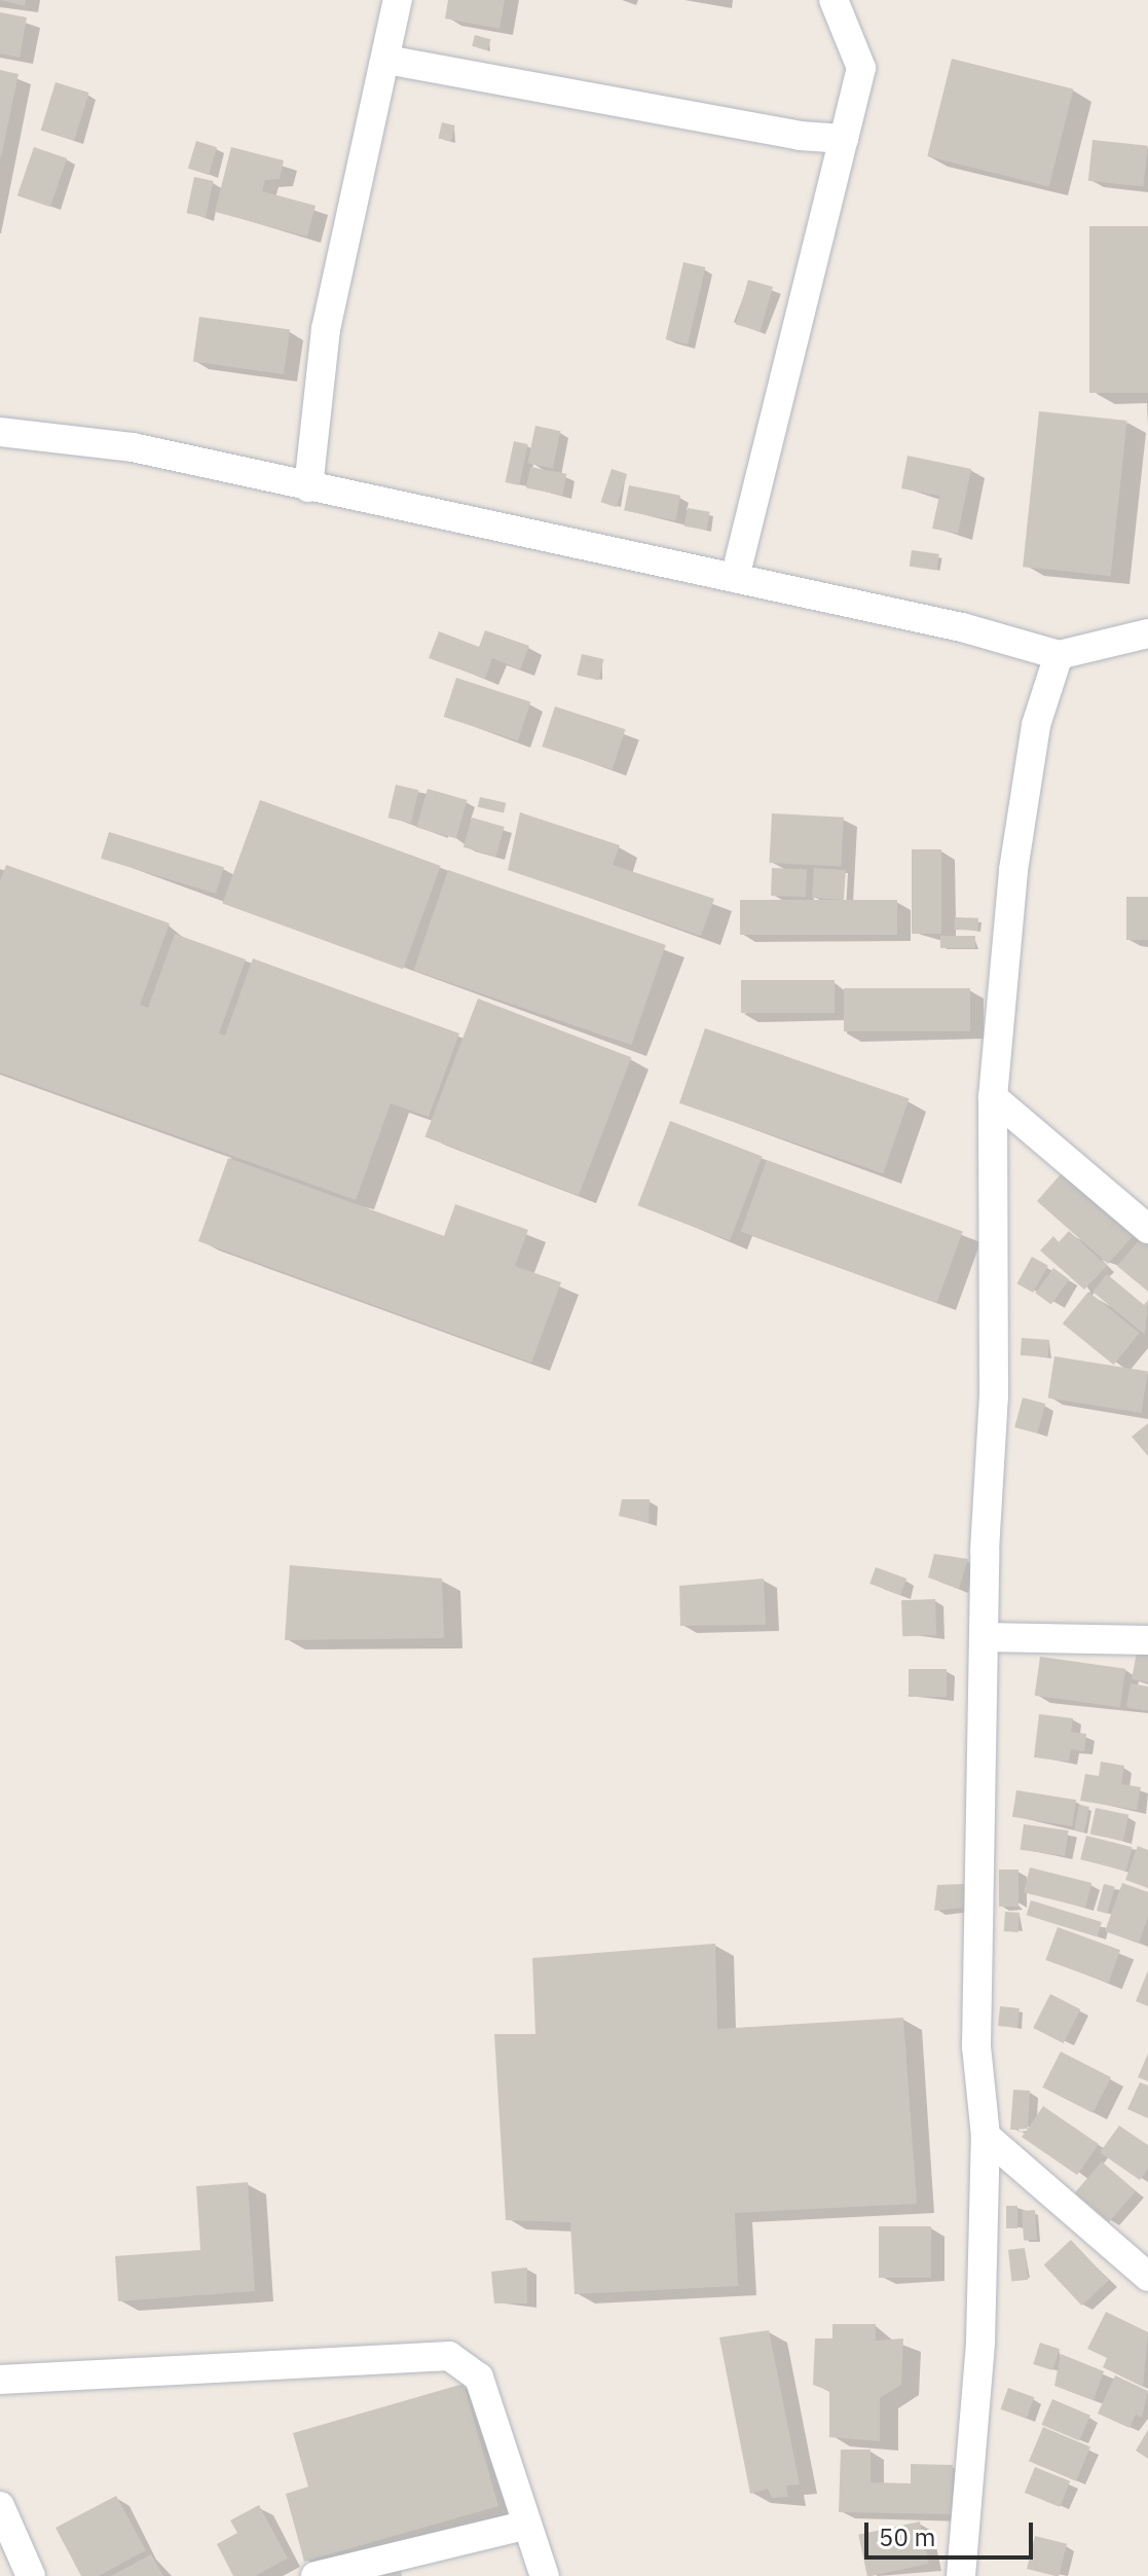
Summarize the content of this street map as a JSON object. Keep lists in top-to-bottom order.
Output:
{
  "scale_bar": "50 m"
}
